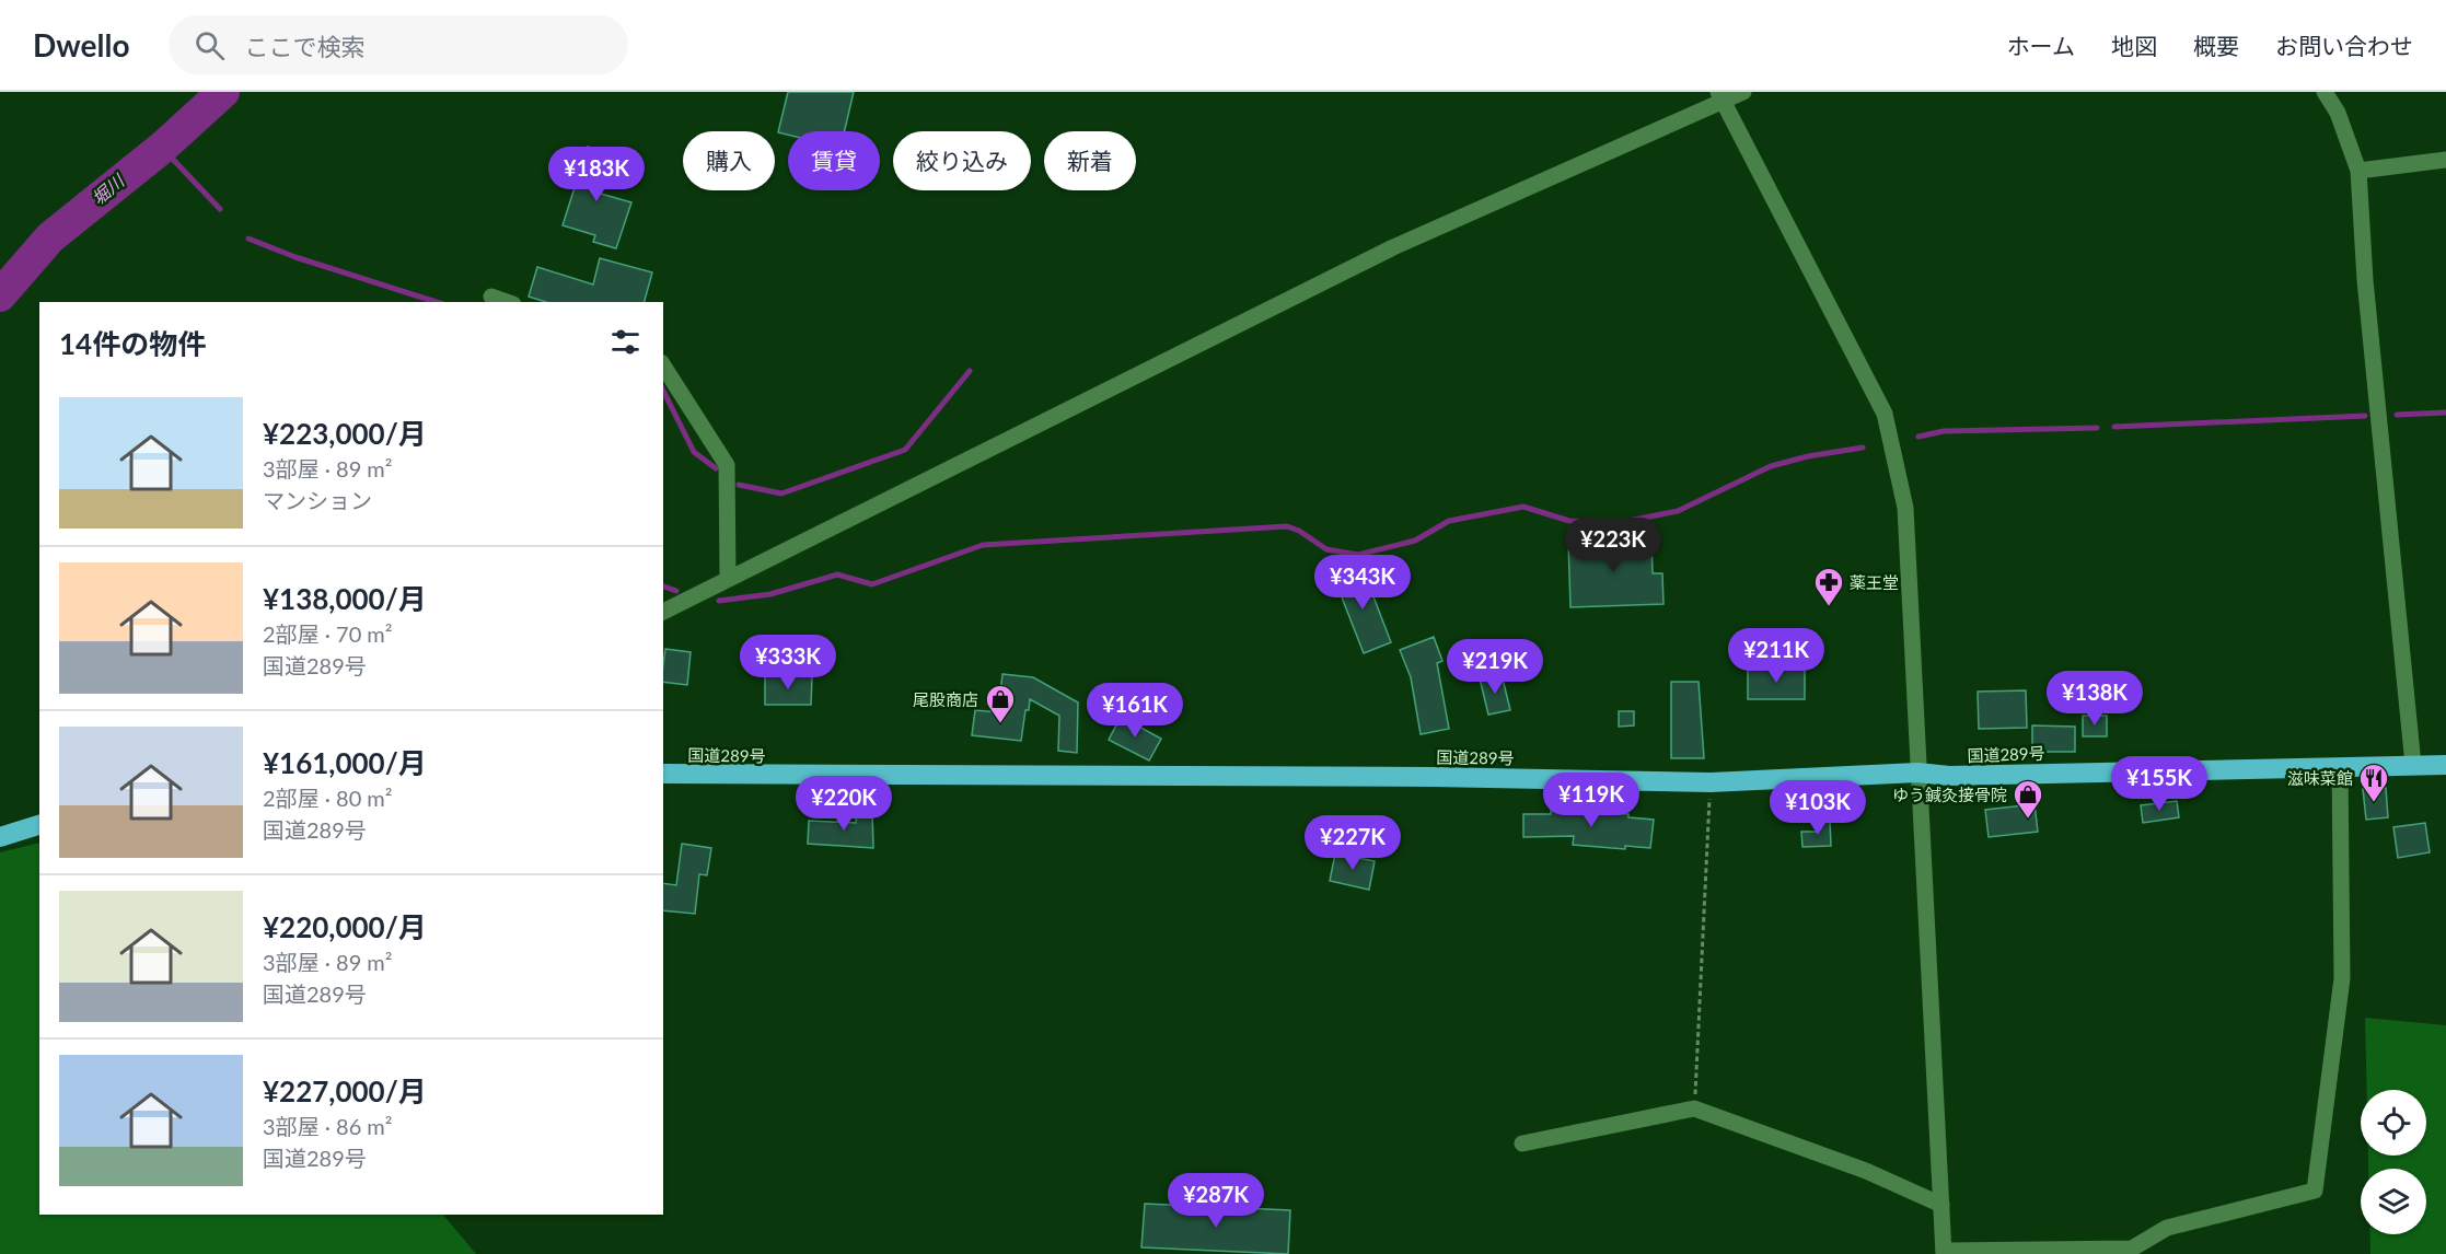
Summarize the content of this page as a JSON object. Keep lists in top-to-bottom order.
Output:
{
  "streets": {
    "highway": ["国道289号"]
  },
  "water": ["堀川"],
  "places": {
    "pharmacy": ["薬王堂"],
    "shop": ["尾股商店", "ゆう鍼灸接骨院"],
    "restaurant": ["滋味菜館"]
  },
  "page": {
    "header": "Dwello",
    "search": "ここで検索",
    "nav": [
      "ホーム",
      "地図",
      "概要",
      "お問い合わせ"
    ],
    "chip": [
      "購入",
      "賃貸",
      "絞り込み",
      "新着"
    ],
    "price": [
      "¥183K",
      "¥223K",
      "¥343K",
      "¥211K",
      "¥333K",
      "¥219K",
      "¥138K",
      "¥161K",
      "¥155K",
      "¥119K",
      "¥220K",
      "¥103K",
      "¥227K",
      "¥287K"
    ],
    "heading": "14件の物件",
    "list": [
      {
        "name": "¥223,000/月",
        "note": "3部屋 · 89 m² · マンション"
      },
      {
        "name": "¥138,000/月",
        "note": "2部屋 · 70 m² · 国道289号"
      },
      {
        "name": "¥161,000/月",
        "note": "2部屋 · 80 m² · 国道289号"
      },
      {
        "name": "¥220,000/月",
        "note": "3部屋 · 89 m² · 国道289号"
      },
      {
        "name": "¥227,000/月",
        "note": "3部屋 · 86 m² · 国道289号"
      }
    ]
  }
}
